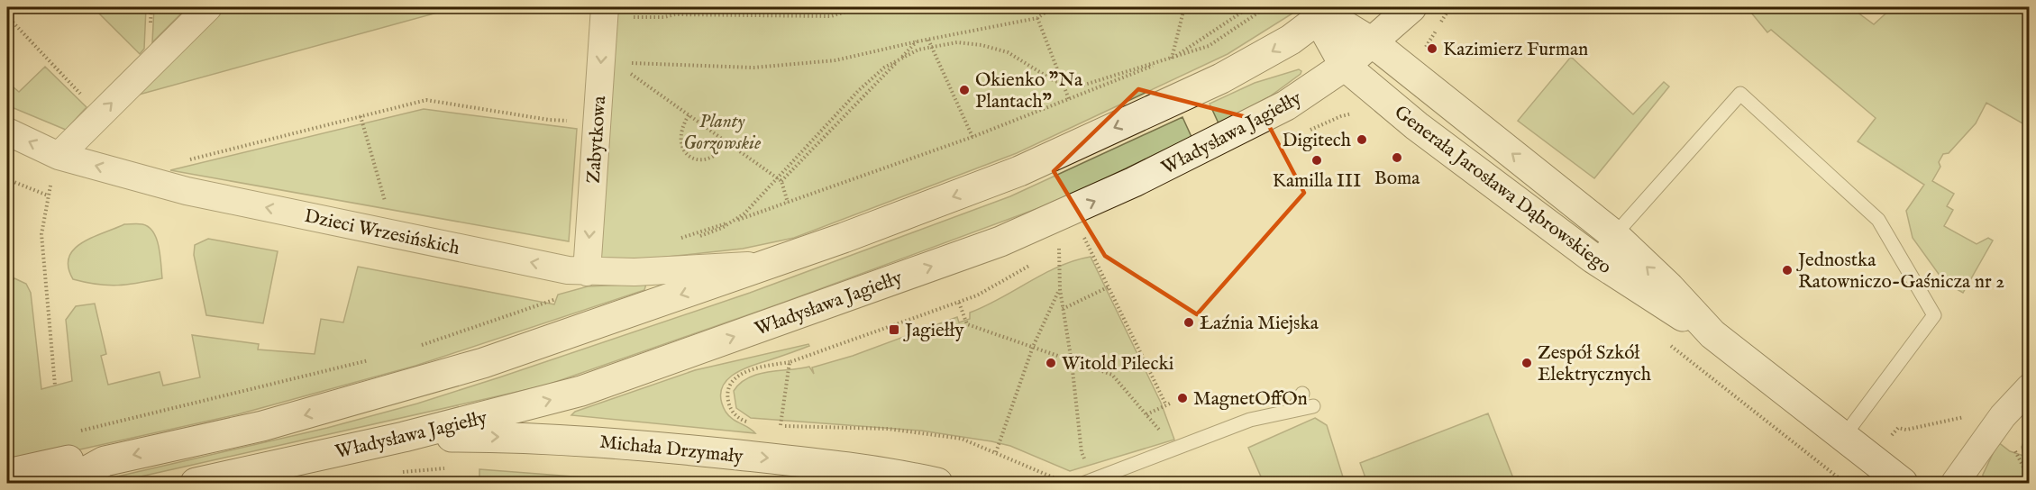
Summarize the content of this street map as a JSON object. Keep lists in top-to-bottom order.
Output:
{
  "streets": {
    "main road": ["Władysława Jagiełły", "Generała Jarosława Dąbrowskiego", "Michała Drzymały"],
    "street": ["Zabytkowa", "Dzieci Wrzesińskich"]
  },
  "crossings": [
    ["Władysława Jagiełły", "Generała Jarosława Dąbrowskiego"],
    ["Władysława Jagiełły", "Michała Drzymały"],
    ["Zabytkowa", "Dzieci Wrzesińskich"]
  ],
  "one_way": ["Zabytkowa", "Dzieci Wrzesińskich"],
  "parks": ["Planty Gorzowskie"],
  "places": {
    "other": [
      "Kazimierz Furman",
      "Okienko \"Na Plantach\"",
      "Digitech",
      "Boma",
      "Kamilla III",
      "Jednostka Ratowniczo-Gaśnicza nr 2",
      "Łaźnia Miejska",
      "Witold Pilecki",
      "Zespół Szkół Elektrycznych",
      "MagnetOffOn"
    ],
    "transit": ["Jagiełły"]
  }
}
